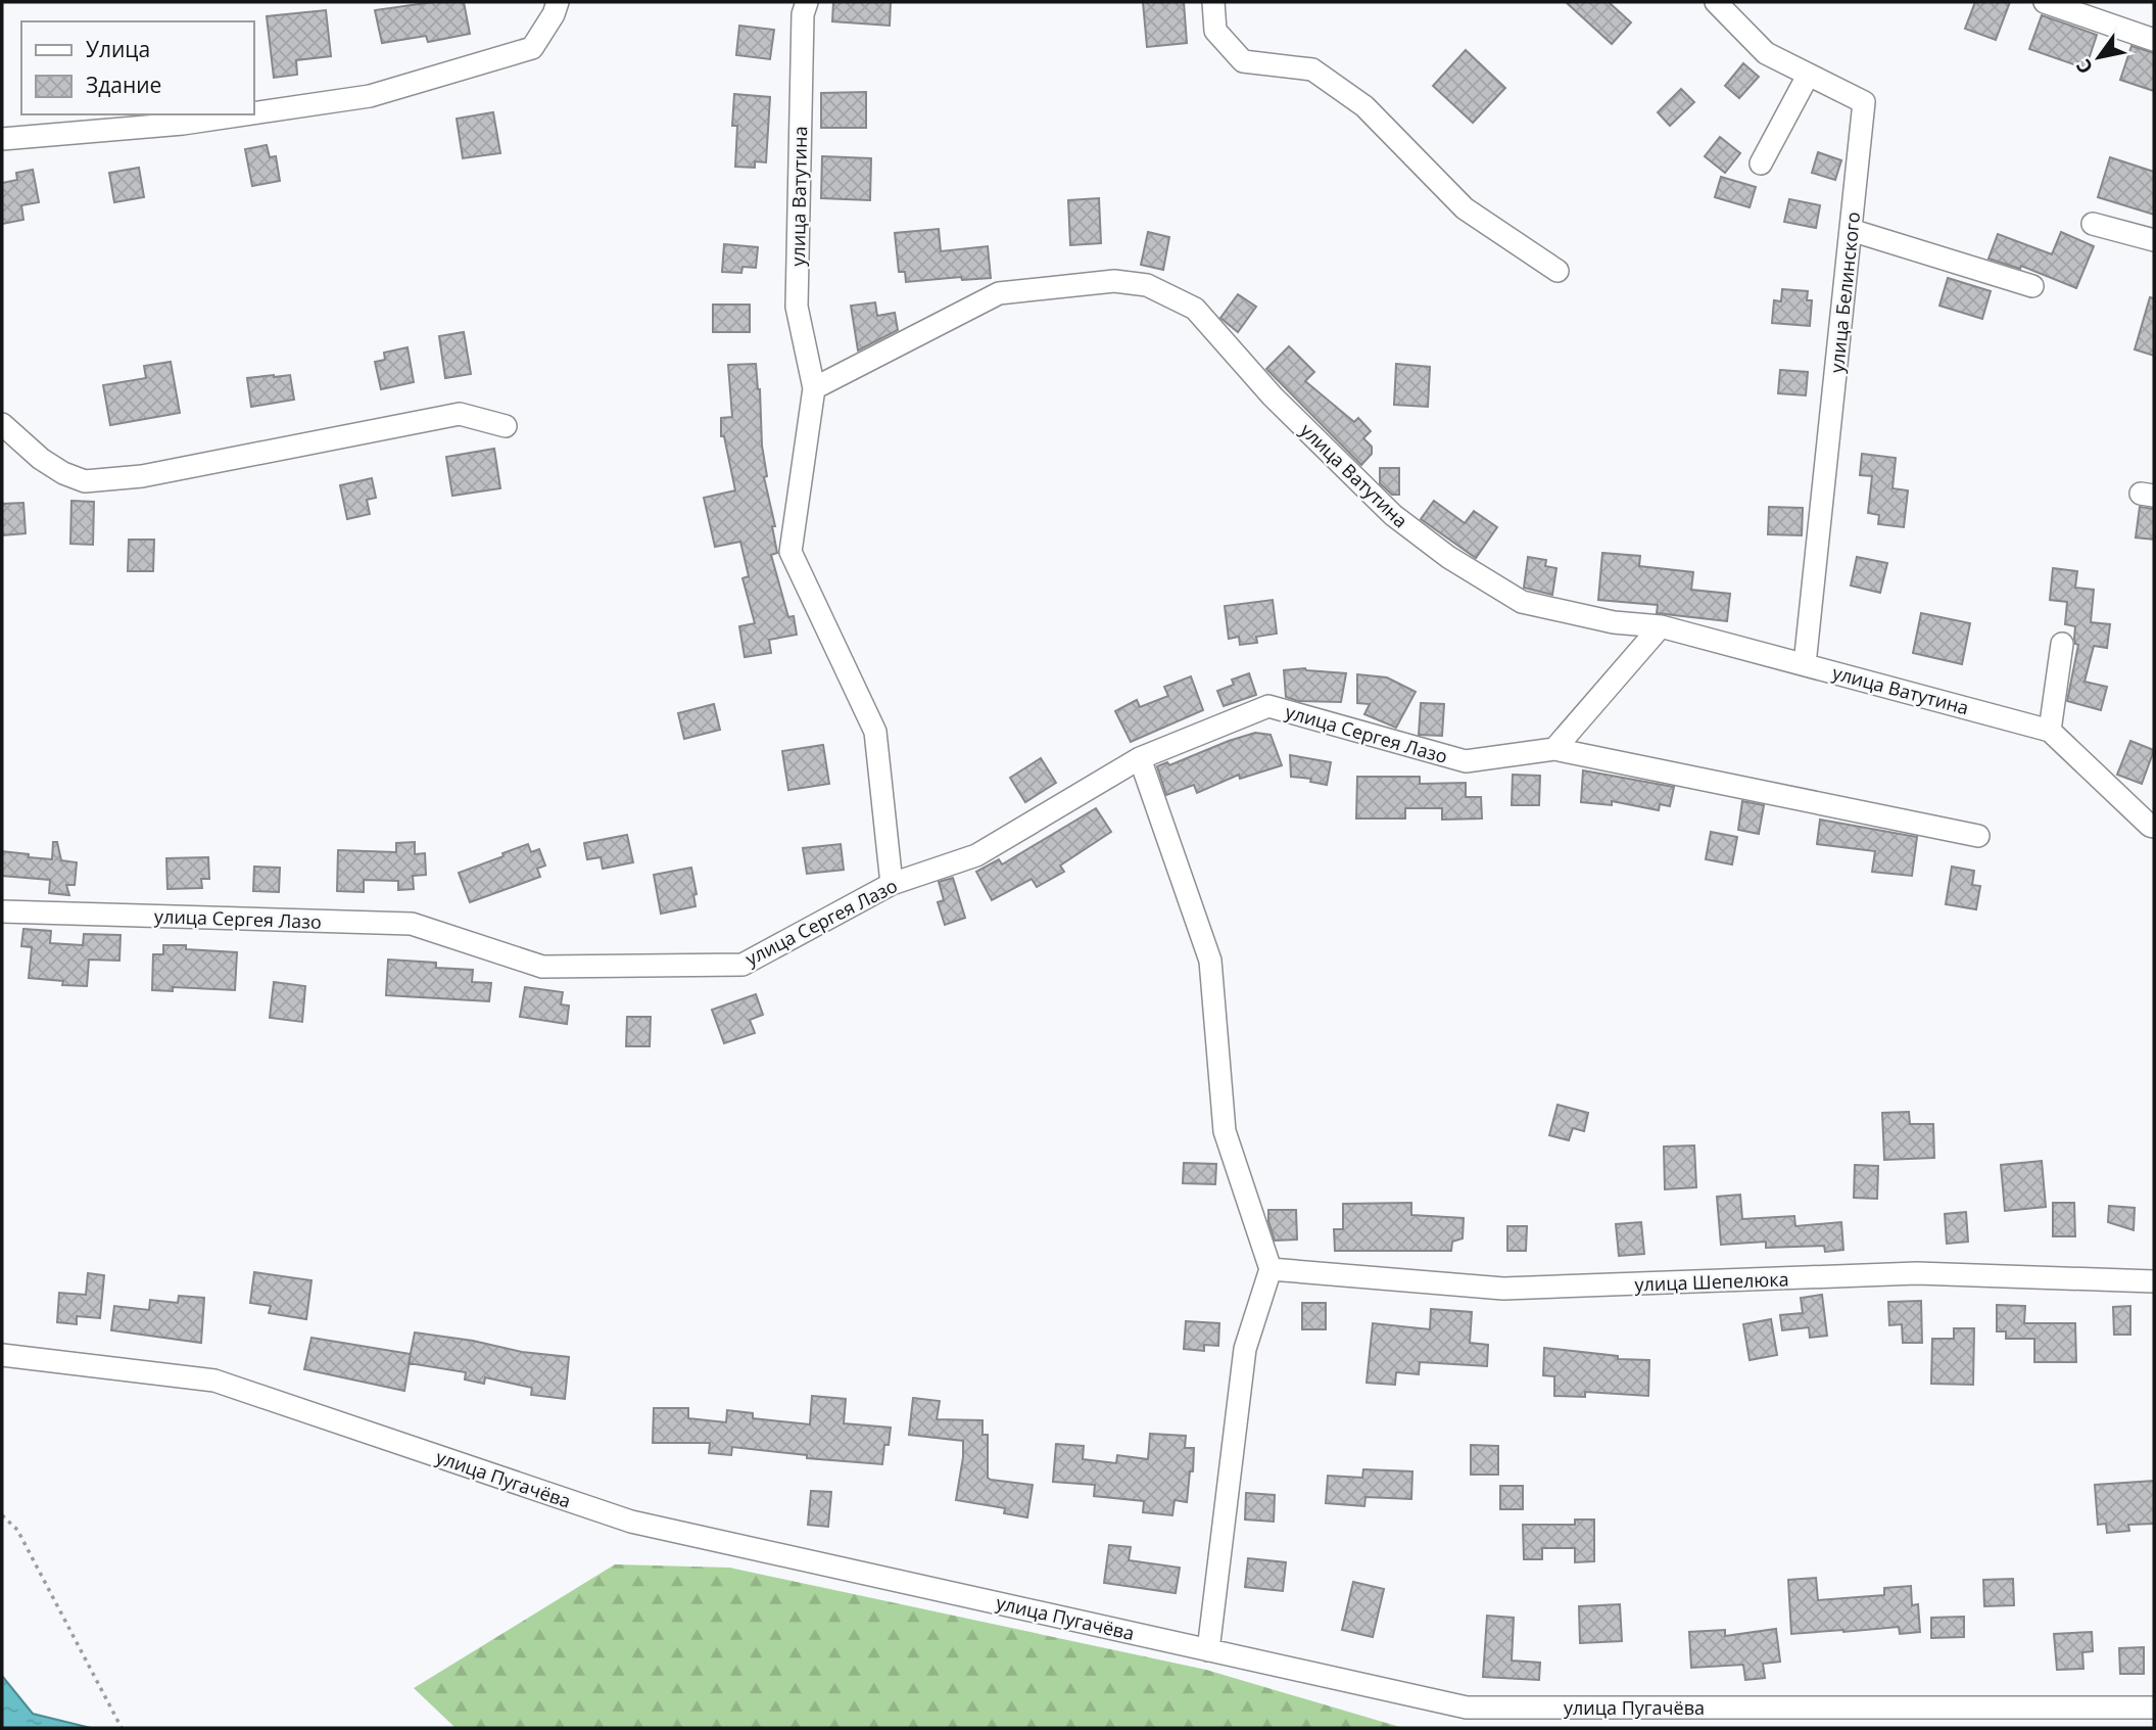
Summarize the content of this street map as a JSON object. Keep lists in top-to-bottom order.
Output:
{
  "streets": {
    "street": [
      "улица Ватутина",
      "улица Белинского",
      "улица Сергея Лазо",
      "улица Шепелюка",
      "улица Пугачёва"
    ]
  },
  "crossings": [
    ["улица Ватутина", "улица Белинского"],
    ["улица Ватутина", "улица Сергея Лазо"]
  ],
  "legend": ["Улица", "Здание"],
  "north": "bottom left"
}
